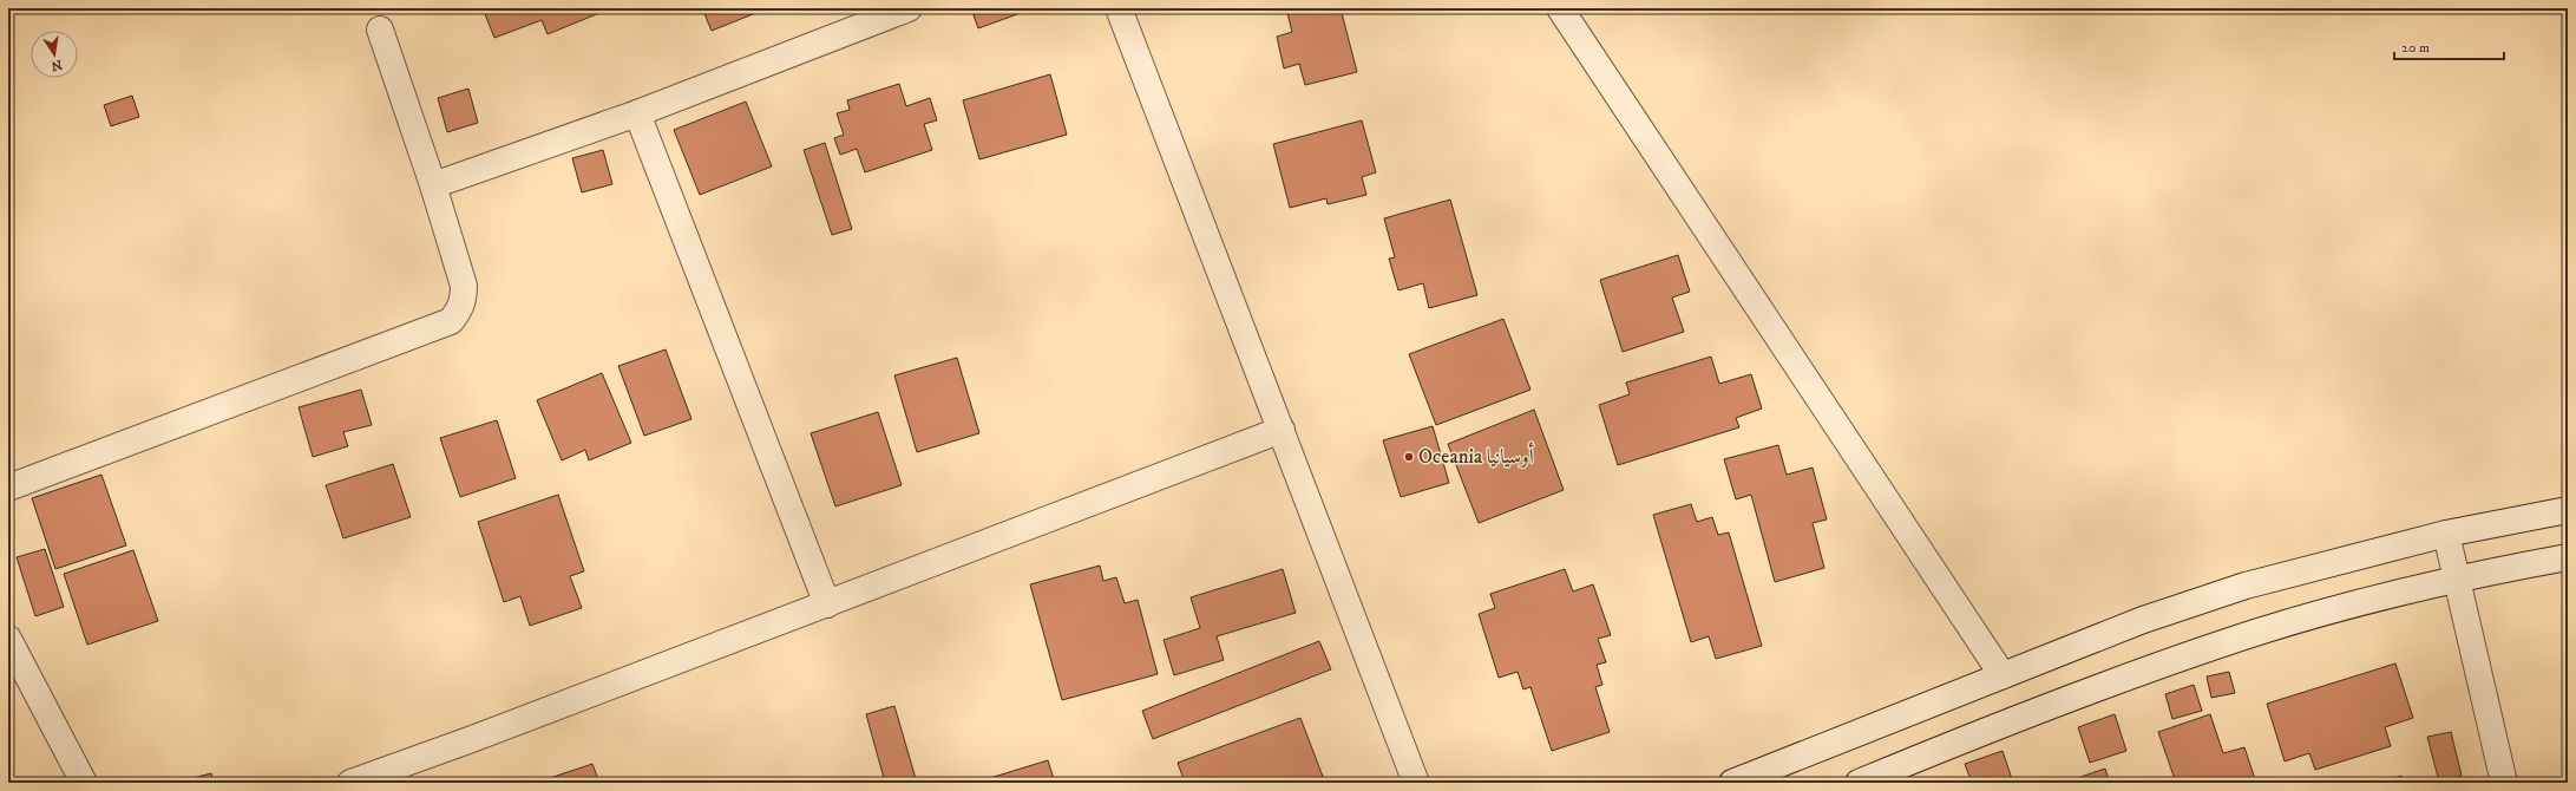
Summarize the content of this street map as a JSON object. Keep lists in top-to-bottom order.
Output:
{
  "places": ["Oceania أوسيانيا"],
  "scale_bar": "20 m",
  "north": "bottom"
}
